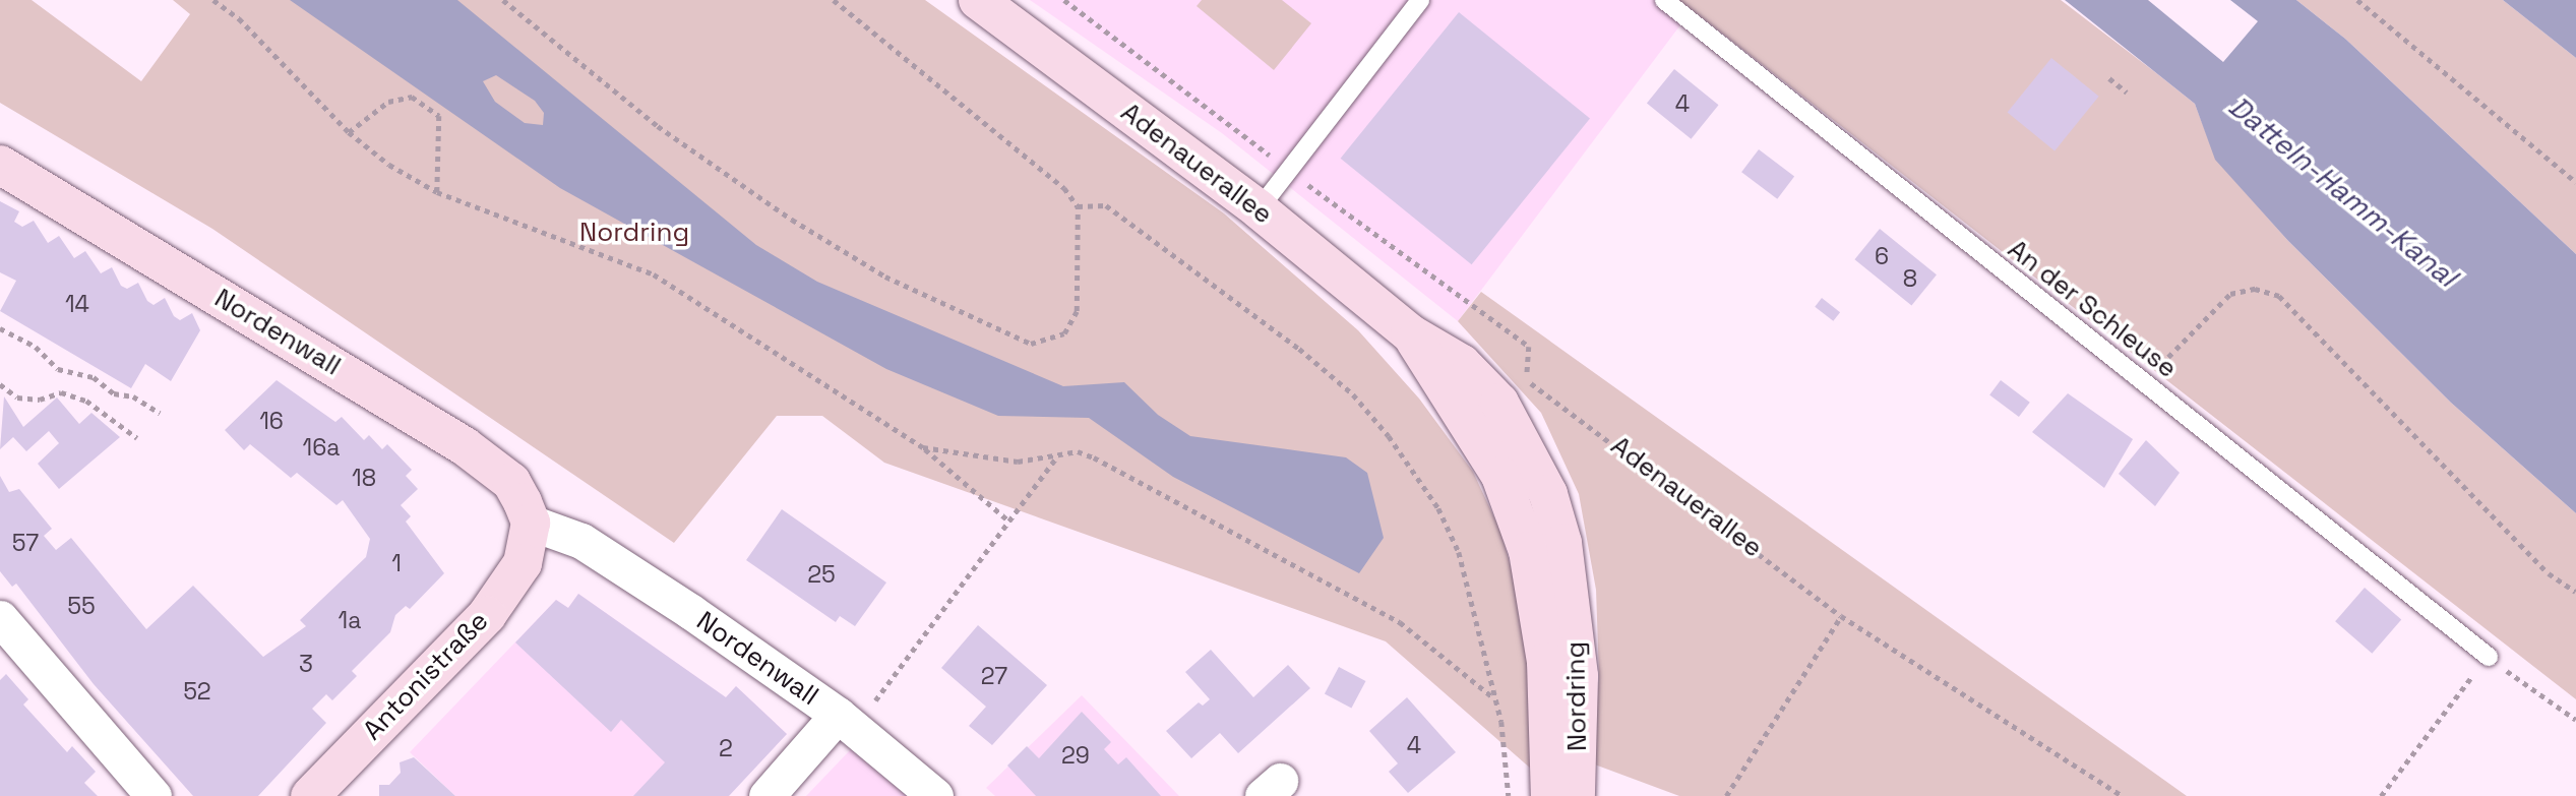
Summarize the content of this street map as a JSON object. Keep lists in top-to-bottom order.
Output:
{
  "streets": {
    "main road": [
      "Adenauerallee",
      "Nordenwall",
      "Antonistraße",
      "Nordring"
    ],
    "lane": ["An der Schleuse"]
  },
  "crossings": [
    ["Adenauerallee", "Nordring"],
    ["Nordenwall", "Antonistraße"]
  ],
  "water": ["Datteln-Hamm-Kanal"],
  "parks": ["Nordring"],
  "house_numbers": [
    "4",
    "6",
    "8",
    "14",
    "16",
    "16a",
    "18",
    "57",
    "1",
    "25",
    "55",
    "1a",
    "3",
    "27",
    "52",
    "4",
    "2",
    "29"
  ]
}
